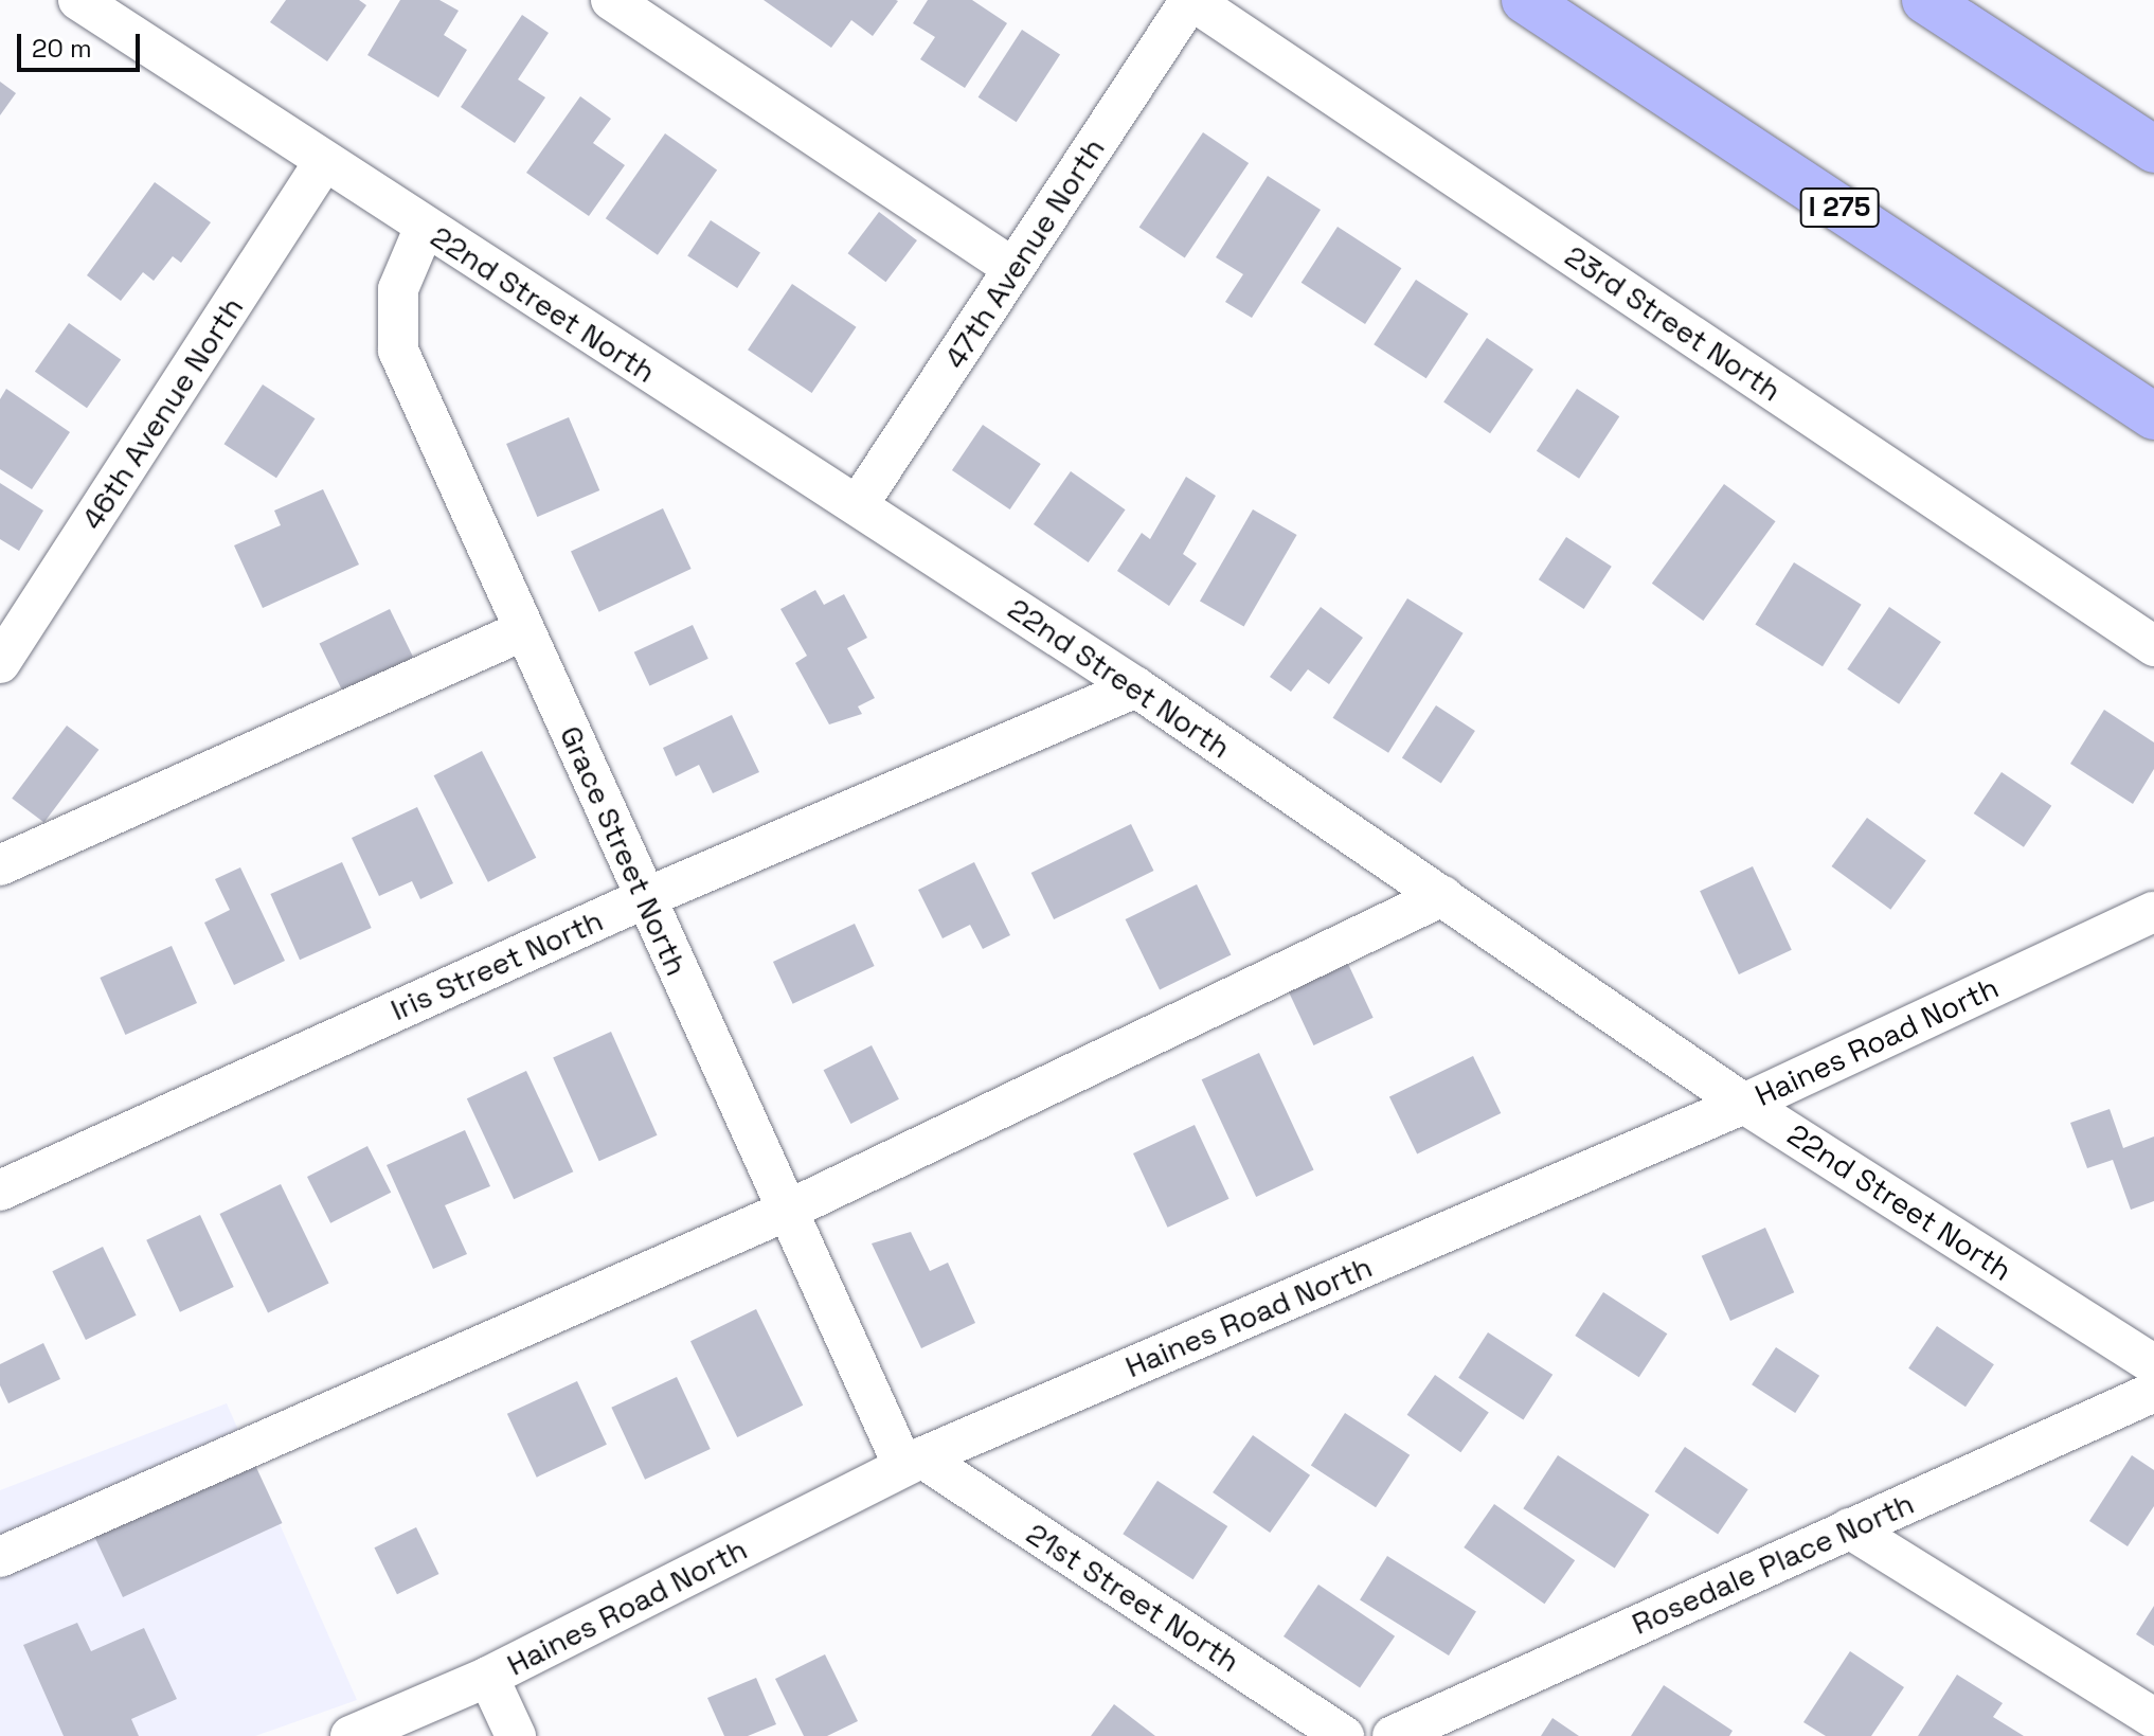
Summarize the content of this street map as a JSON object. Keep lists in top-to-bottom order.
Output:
{
  "streets": {
    "highway": ["I 275"],
    "street": [
      "47th Avenue North",
      "22nd Street North",
      "23rd Street North",
      "46th Avenue North",
      "Grace Street North",
      "Iris Street North",
      "Haines Road North",
      "Rosedale Place North",
      "21st Street North"
    ]
  },
  "crossings": [
    ["47th Avenue North", "22nd Street North"],
    ["47th Avenue North", "23rd Street North"],
    ["22nd Street North", "46th Avenue North"],
    ["22nd Street North", "Grace Street North"],
    ["22nd Street North", "Iris Street North"],
    ["22nd Street North", "Haines Road North"],
    ["Grace Street North", "Iris Street North"],
    ["Grace Street North", "Haines Road North"],
    ["Grace Street North", "21st Street North"],
    ["Haines Road North", "21st Street North"]
  ],
  "scale_bar": "20 m"
}
